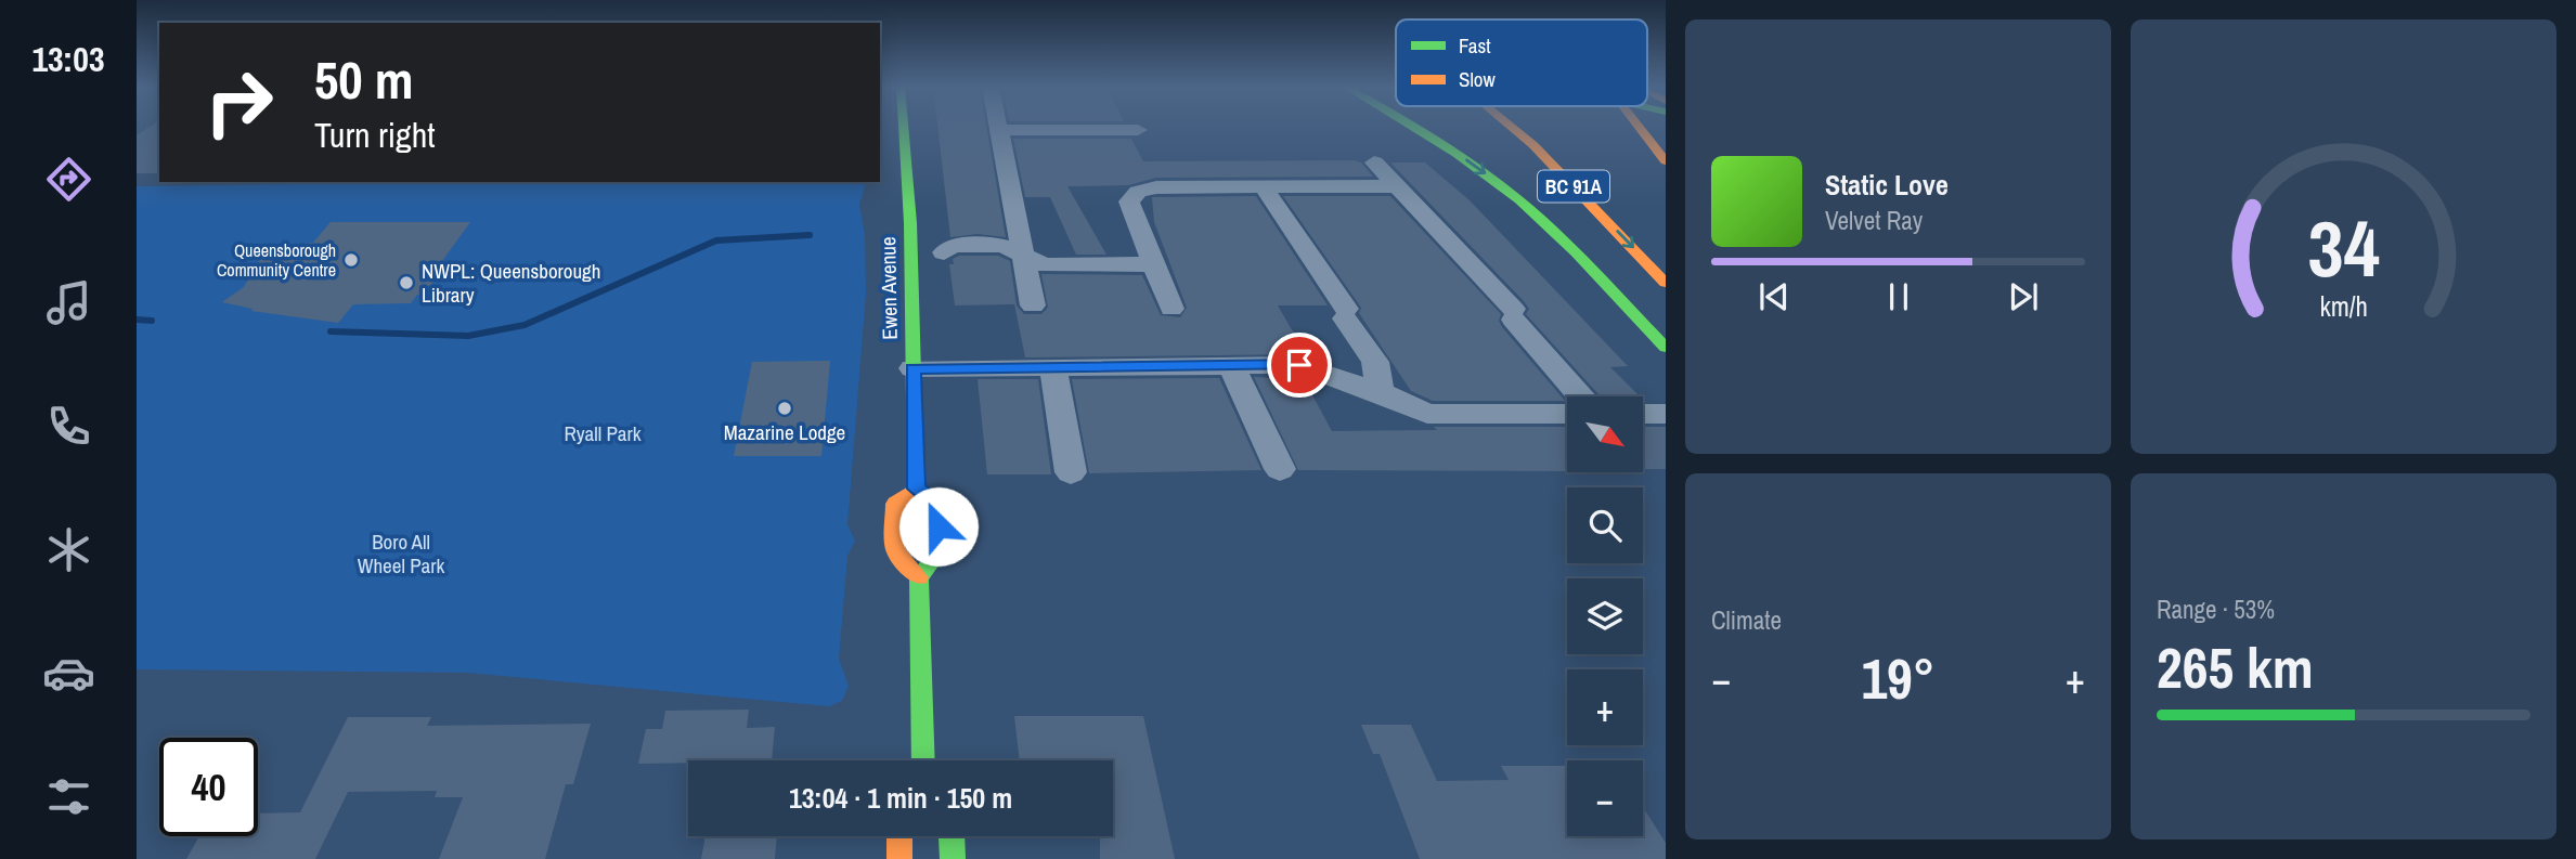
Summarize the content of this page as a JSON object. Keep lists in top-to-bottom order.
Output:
{
  "streets": {
    "main road": ["BC 91A", "Ewen Avenue"]
  },
  "parks": ["Ryall Park", "Boro All Wheel Park"],
  "places": ["Queensborough Community Centre", "NWPL: Queensborough Library", "Mazarine Lodge"],
  "legend": ["Fast", "Slow"],
  "north": "bottom right",
  "page": {
    "tabs": "13:03",
    "turn": ["50 m", "Turn right"],
    "song": ["Static Love", "Velvet Ray"],
    "map_buttons": ["+", "−"],
    "tile": [
      "Climate",
      ["Range · 53%", "265 km"]
    ],
    "heat": ["−", "19°", "+"],
    "limit": "40",
    "trip": "13:04 · 1 min · 150 m",
    "gauge": ["34", "km/h"]
  }
}
